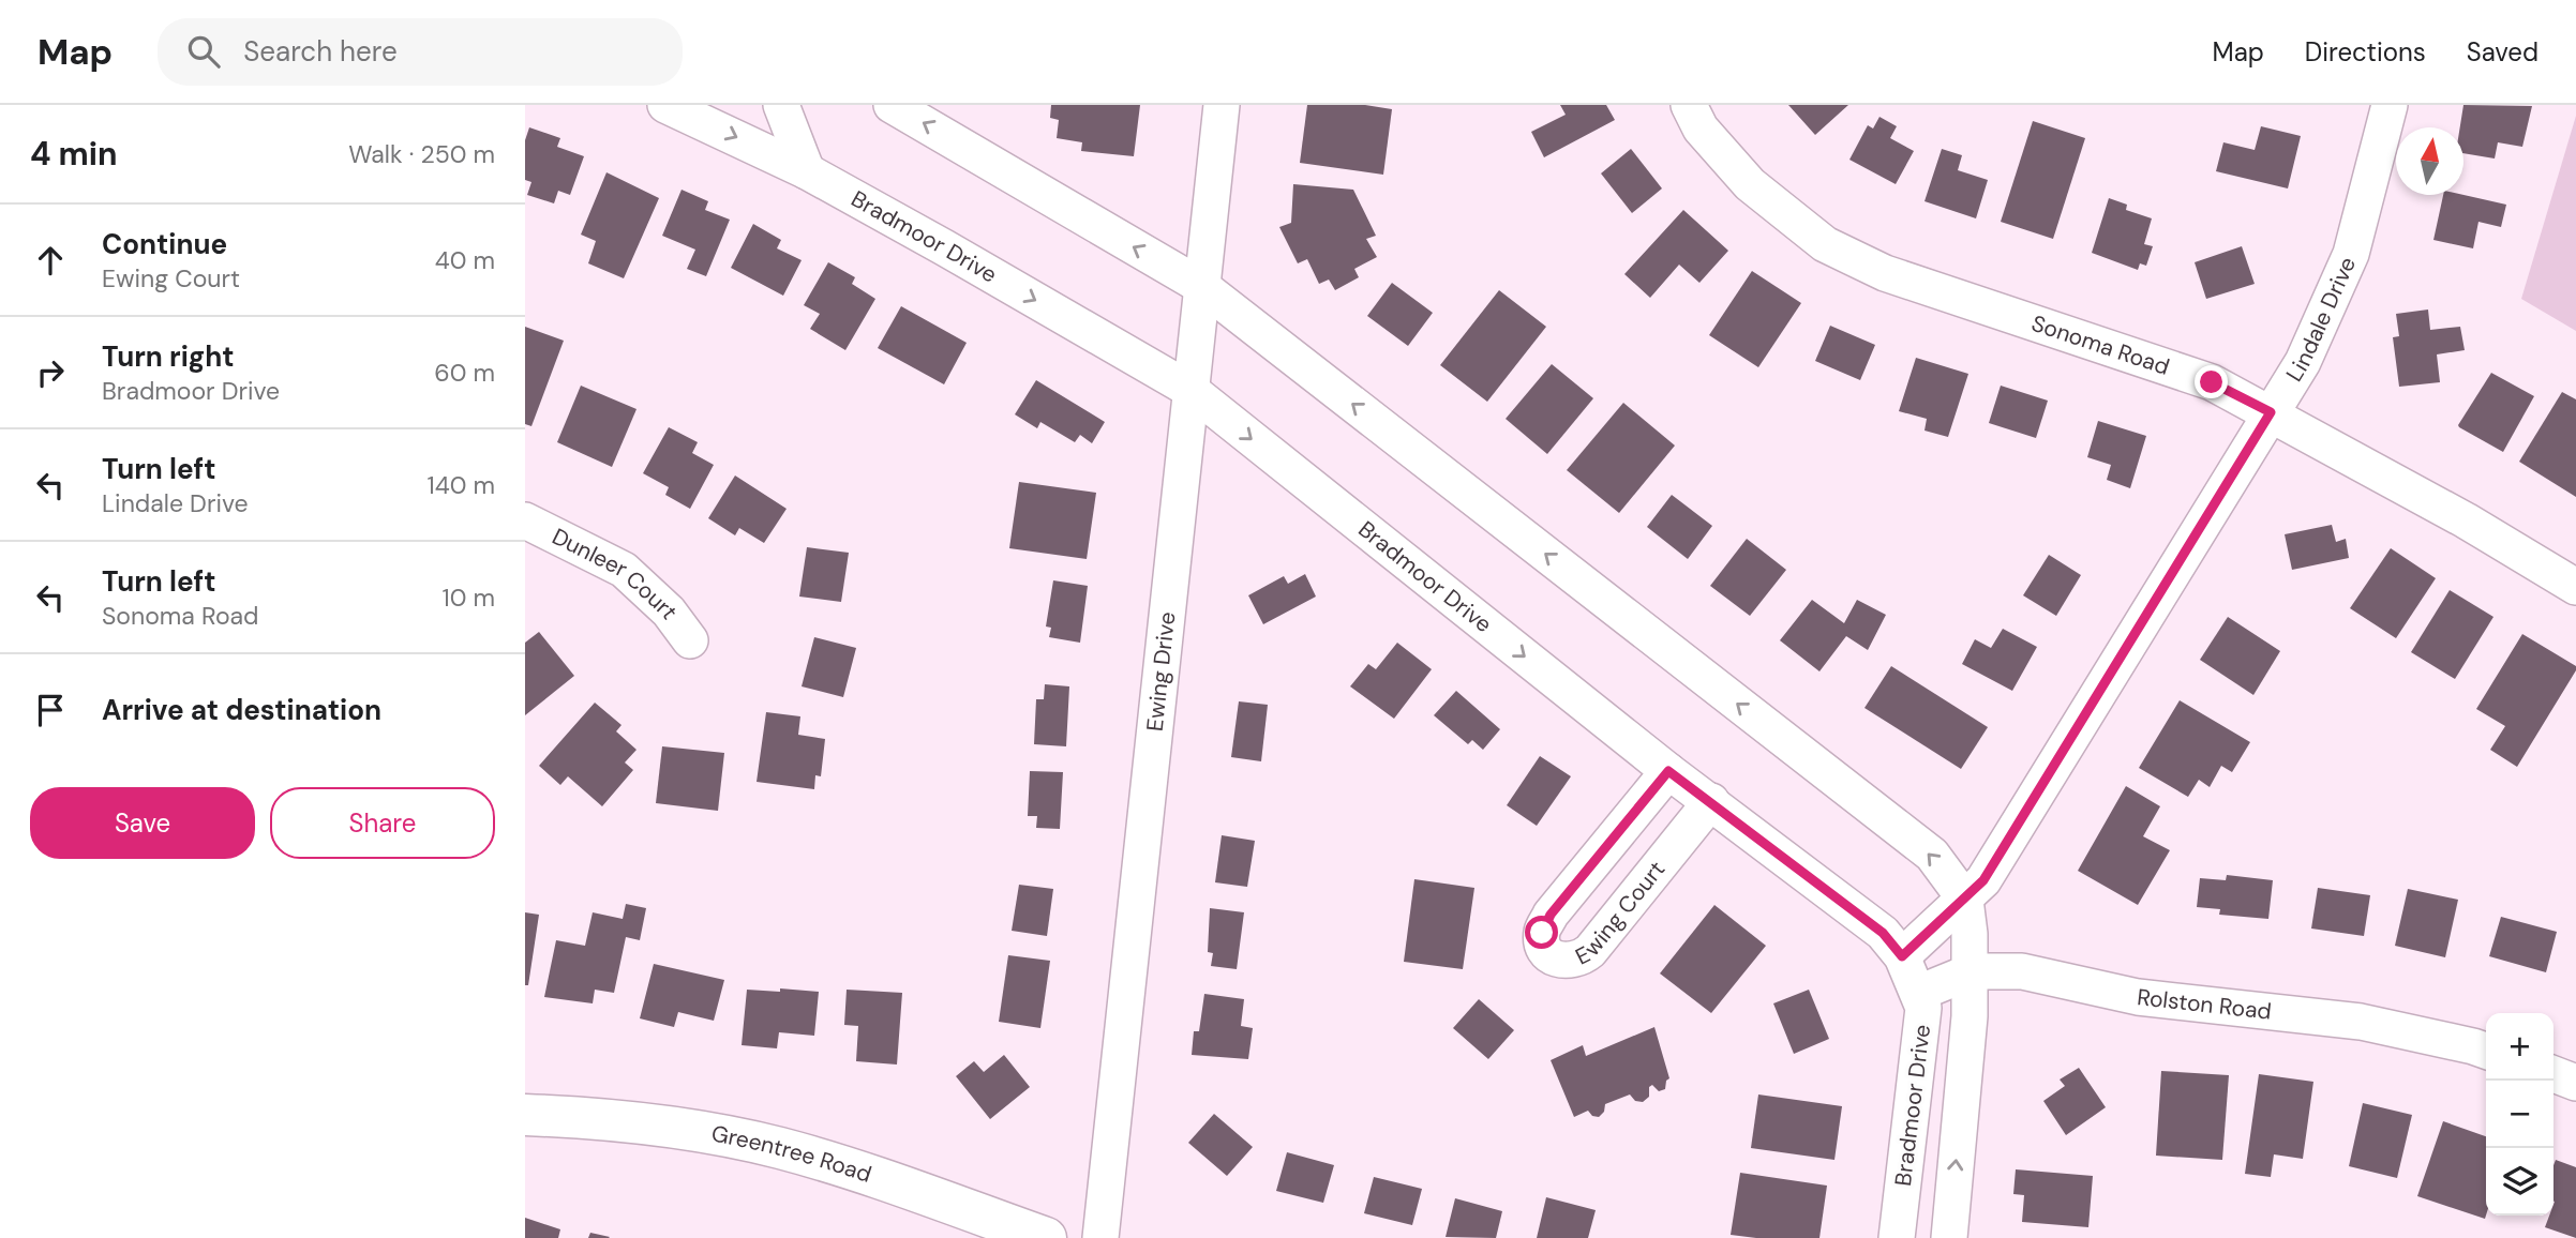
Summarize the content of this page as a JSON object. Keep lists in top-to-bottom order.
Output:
{
  "streets": {
    "street": [
      "Bradmoor Drive",
      "Lindale Drive",
      "Sonoma Road",
      "Dunleer Court",
      "Ewing Drive",
      "Ewing Court",
      "Rolston Road",
      "Greentree Road"
    ]
  },
  "crossings": [
    ["Bradmoor Drive", "Lindale Drive"],
    ["Bradmoor Drive", "Ewing Drive"],
    ["Bradmoor Drive", "Ewing Court"],
    ["Bradmoor Drive", "Rolston Road"],
    ["Lindale Drive", "Sonoma Road"]
  ],
  "north": "top",
  "page": {
    "header": "Map",
    "search": "Search here",
    "nav": ["Map", "Directions", "Saved"],
    "heading": ["4 min", "Walk · 250 m"],
    "list": [
      ["Continue", "Ewing Court", "40 m"],
      ["Turn right", "Bradmoor Drive", "60 m"],
      ["Turn left", "Lindale Drive", "140 m"],
      ["Turn left", "Sonoma Road", "10 m"],
      "Arrive at destination"
    ],
    "buttons": ["Save", "Share"],
    "map_buttons": ["+", "−"]
  }
}
